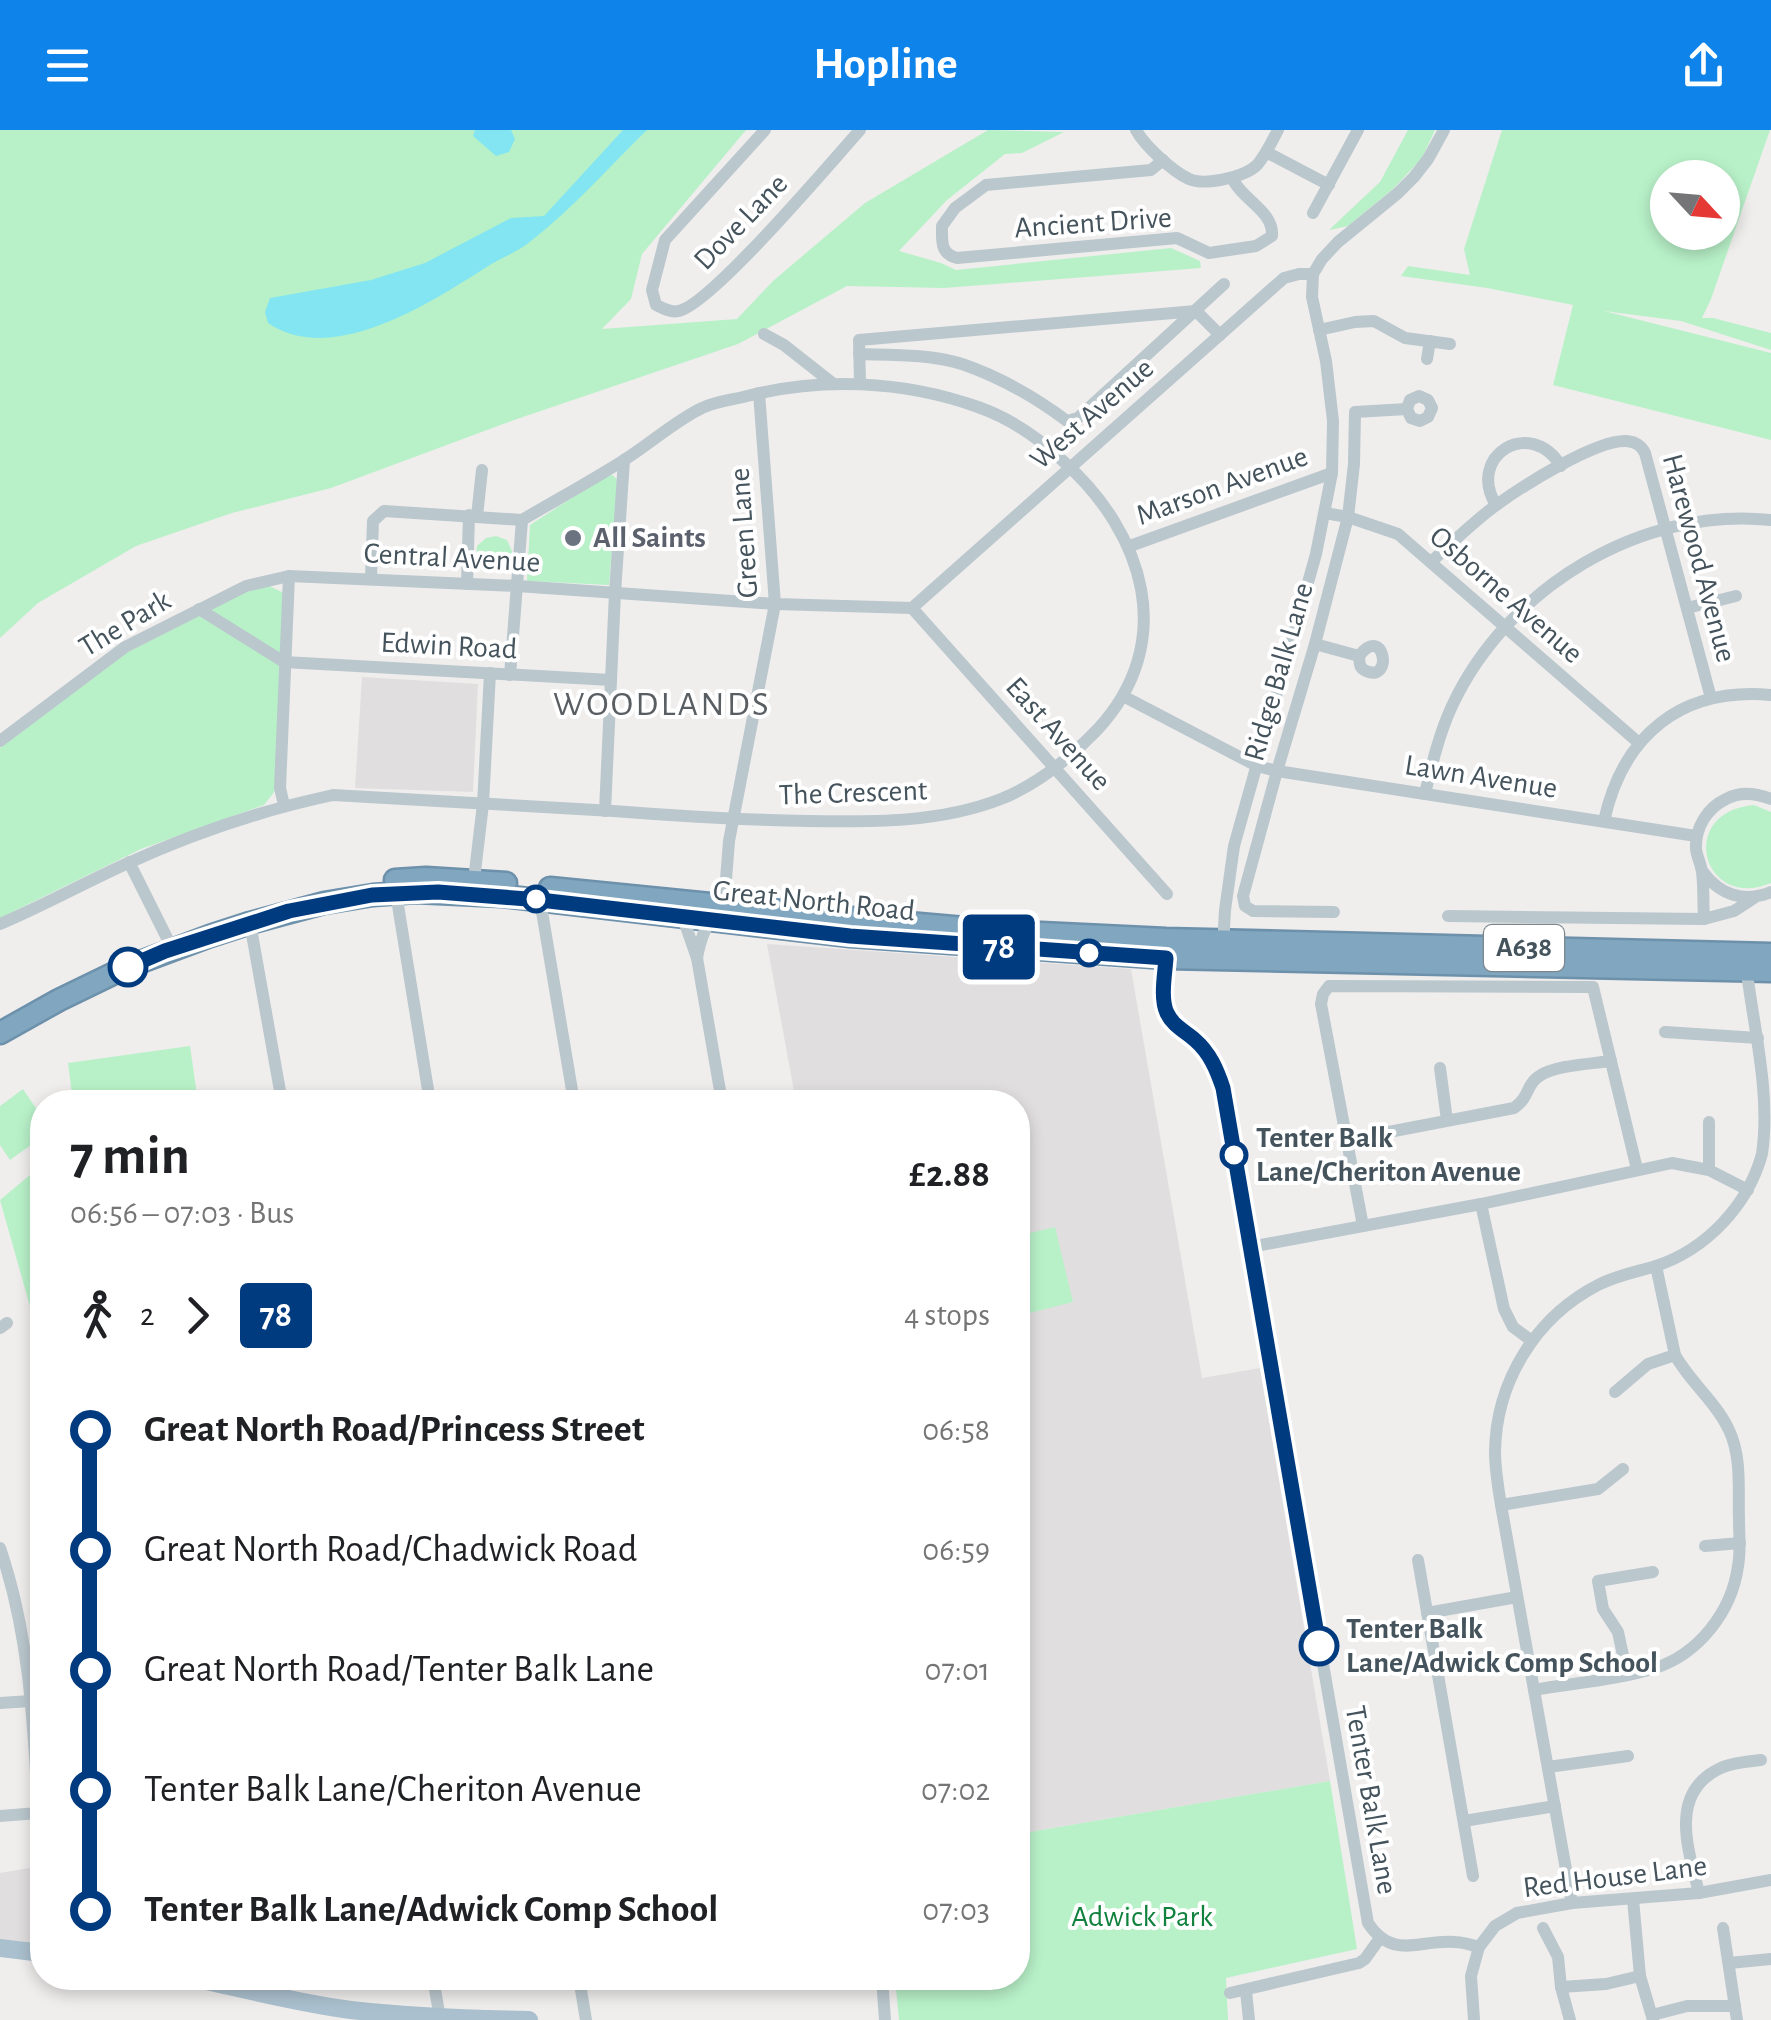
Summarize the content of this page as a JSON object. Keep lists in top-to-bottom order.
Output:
{
  "streets": {
    "highway": ["Great North Road", "A638"],
    "street": [
      "Dove Lane",
      "Ancient Drive",
      "West Avenue",
      "Marson Avenue",
      "Green Lane",
      "Central Avenue",
      "Harewood Avenue",
      "Osborne Avenue",
      "The Park",
      "Edwin Road",
      "Ridge Balk Lane",
      "East Avenue",
      "Lawn Avenue",
      "The Crescent",
      "Tenter Balk Lane",
      "Red House Lane"
    ]
  },
  "crossings": [
    ["West Avenue", "Central Avenue"],
    ["West Avenue", "Ridge Balk Lane"],
    ["West Avenue", "East Avenue"],
    ["West Avenue", "The Crescent"],
    ["Marson Avenue", "Ridge Balk Lane"],
    ["Marson Avenue", "The Crescent"],
    ["Green Lane", "Central Avenue"],
    ["Green Lane", "The Crescent"],
    ["Green Lane", "Great North Road"],
    ["Central Avenue", "The Park"],
    ["Central Avenue", "East Avenue"],
    ["Osborne Avenue", "Ridge Balk Lane"],
    ["Ridge Balk Lane", "Lawn Avenue"],
    ["Ridge Balk Lane", "Great North Road"],
    ["East Avenue", "The Crescent"],
    ["Lawn Avenue", "The Crescent"],
    ["Great North Road", "Tenter Balk Lane"],
    ["Tenter Balk Lane", "Red House Lane"]
  ],
  "districts": ["WOODLANDS"],
  "parks": ["Adwick Park"],
  "places": ["All Saints", "Tenter Balk Lane/Cheriton Avenue", "Tenter Balk Lane/Adwick Comp School"],
  "lines": ["bus line 78"],
  "north": "bottom right",
  "page": {
    "header": "Hopline",
    "on_map": "78",
    "heading": ["7 min", "06:56 – 07:03 · Bus", "£2.88"],
    "legs": ["2", "78", "4 stops"],
    "list": [
      {
        "name": "Great North Road/Princess Street",
        "value": "06:58"
      },
      {
        "name": "Great North Road/Chadwick Road",
        "value": "06:59"
      },
      {
        "name": "Great North Road/Tenter Balk Lane",
        "value": "07:01"
      },
      {
        "name": "Tenter Balk Lane/Cheriton Avenue",
        "value": "07:02"
      },
      {
        "name": "Tenter Balk Lane/Adwick Comp School",
        "value": "07:03"
      }
    ]
  }
}
